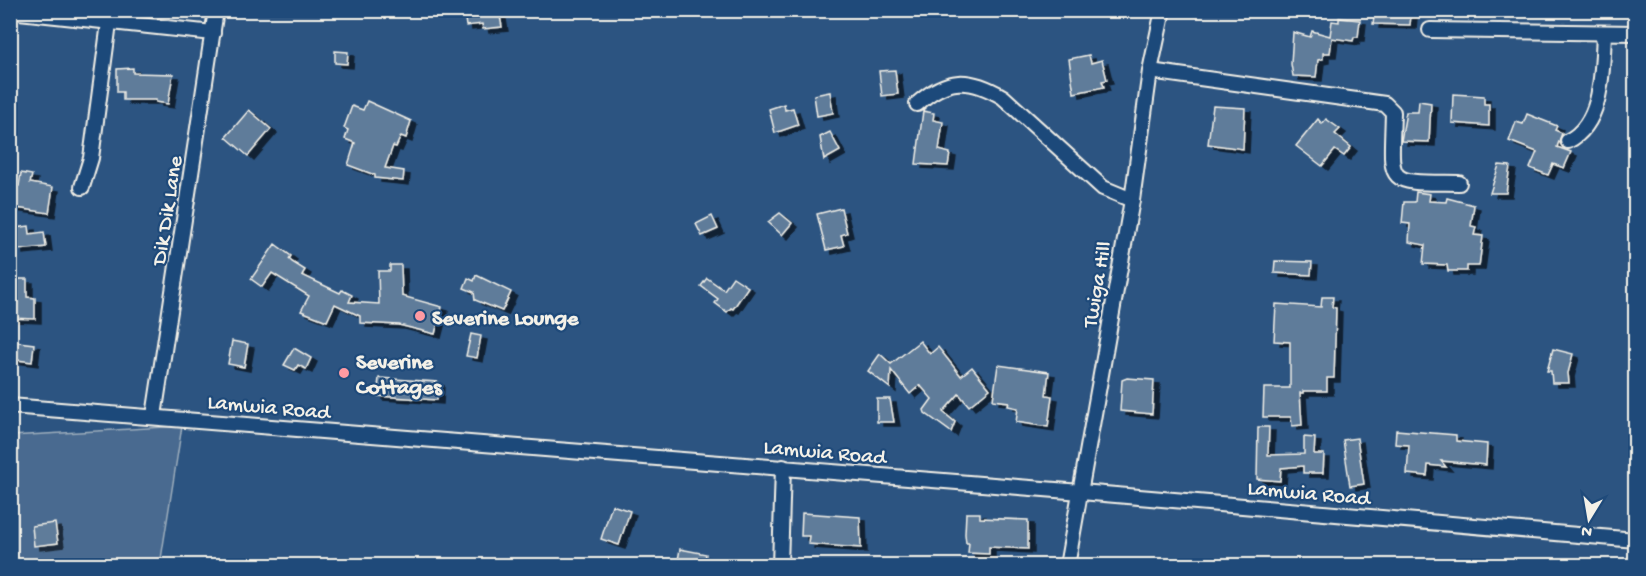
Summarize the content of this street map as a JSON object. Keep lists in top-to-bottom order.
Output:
{
  "streets": {
    "street": ["Dik Dik Lane", "Twiga Hill", "Lamwia Road"]
  },
  "crossings": [
    ["Dik Dik Lane", "Lamwia Road"],
    ["Twiga Hill", "Lamwia Road"]
  ],
  "places": ["Severine Lounge", "Severine Cottages"],
  "north": "bottom"
}
